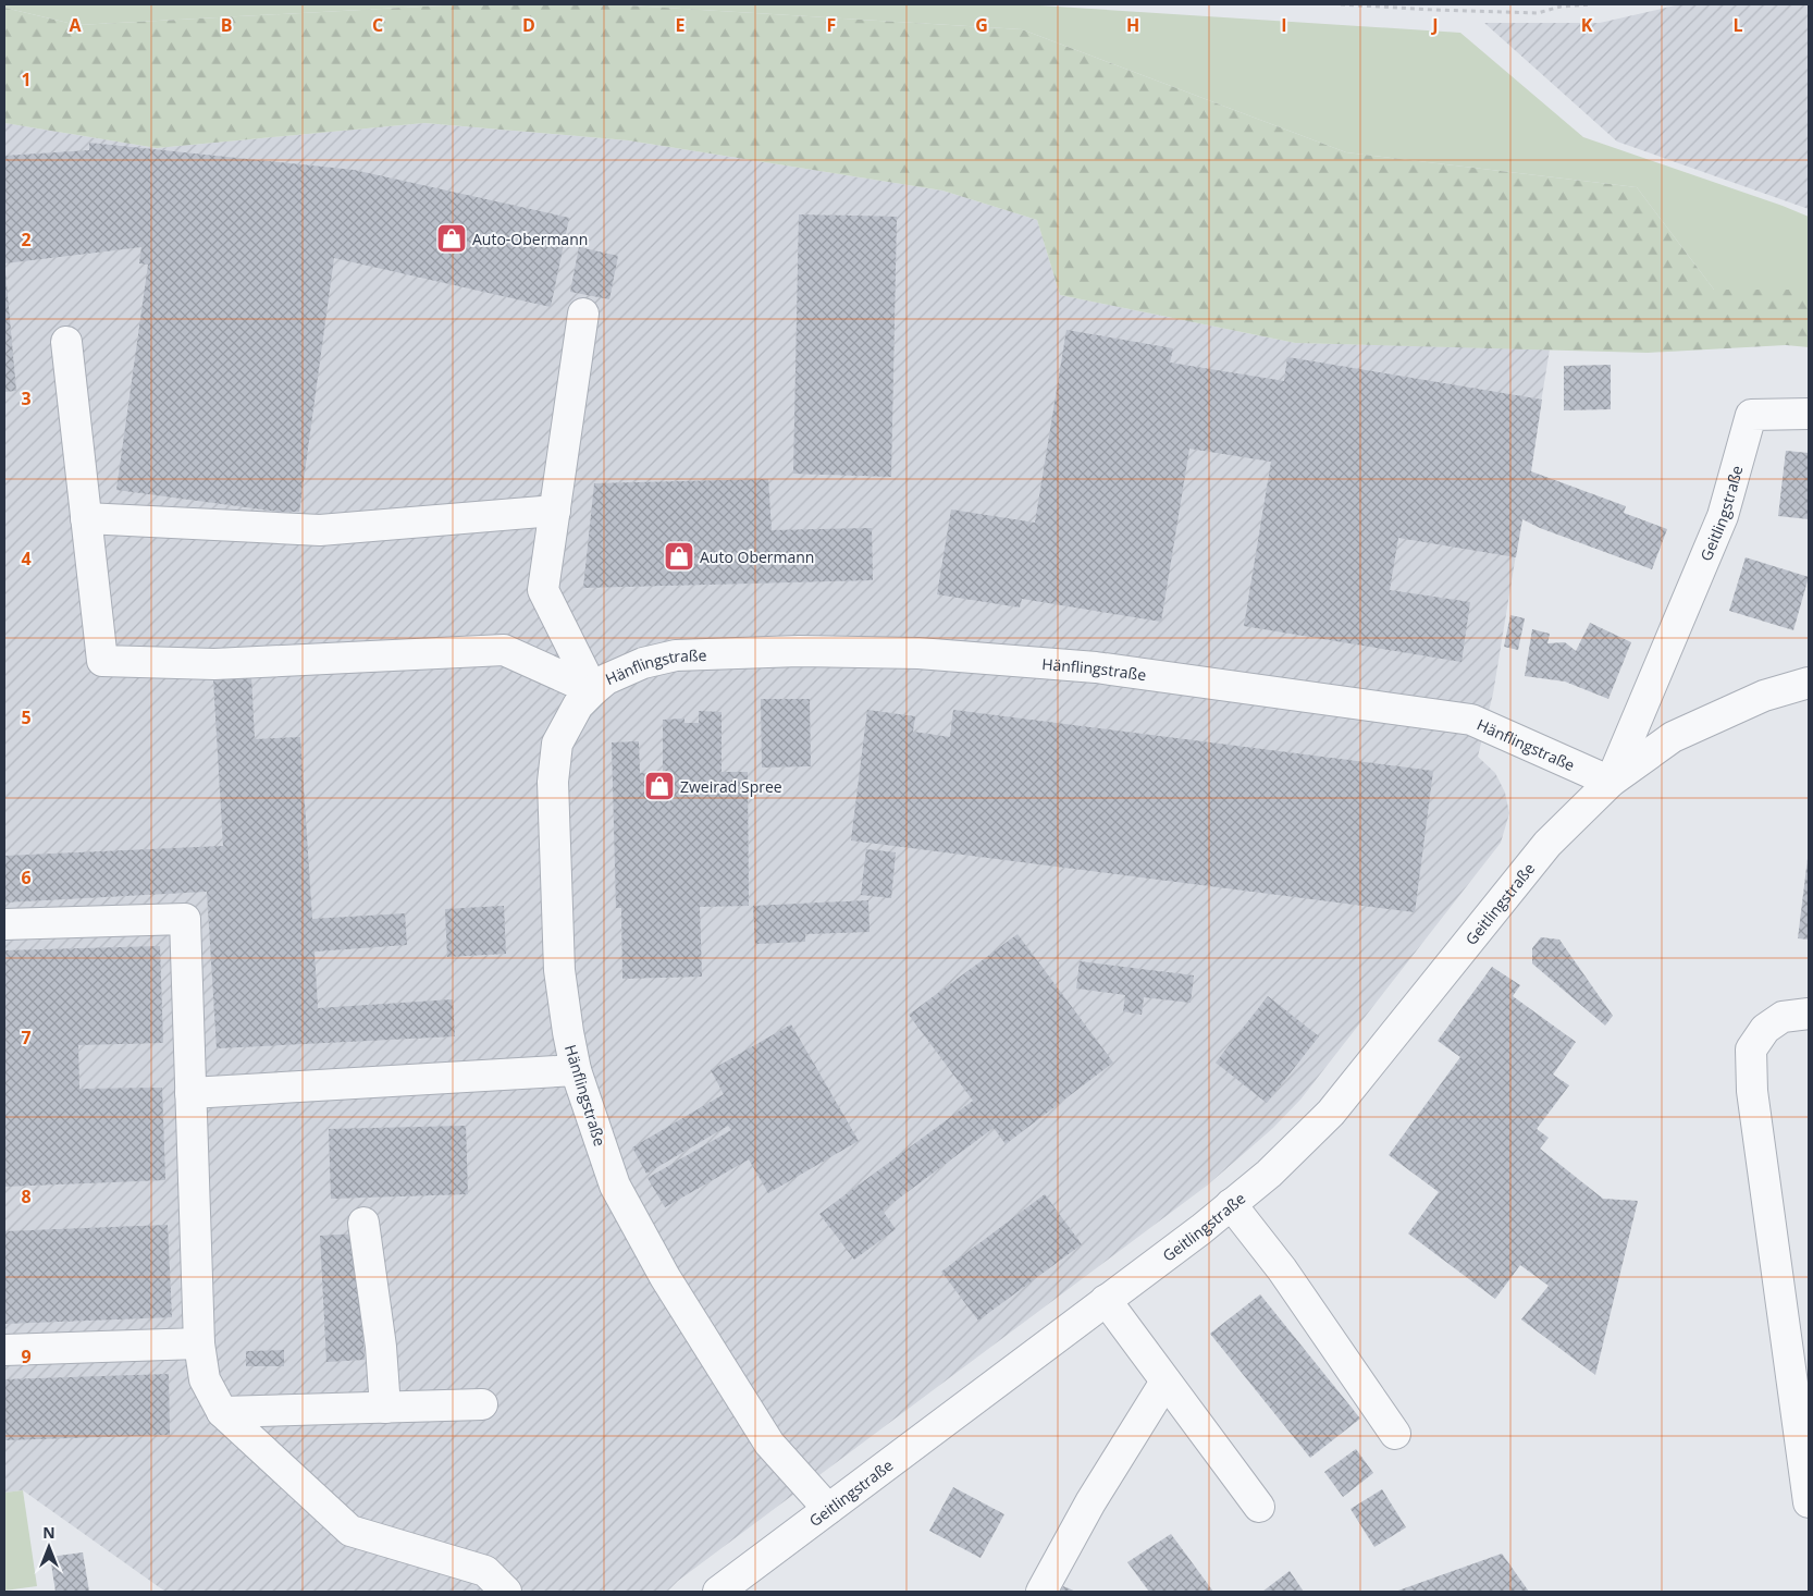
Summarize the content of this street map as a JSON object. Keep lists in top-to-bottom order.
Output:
{
  "streets": {
    "street": ["Geitlingstraße", "Hänflingstraße"]
  },
  "crossings": [
    ["Geitlingstraße", "Hänflingstraße"]
  ],
  "places": {
    "shop": ["Auto-Obermann", "Auto Obermann", "Zweirad Spree"]
  },
  "north": "top",
  "grid": {
    "columns": [
      "A",
      "B",
      "C",
      "D",
      "E",
      "F",
      "G",
      "H",
      "I",
      "J",
      "K",
      "L"
    ],
    "rows": [
      "1",
      "2",
      "3",
      "4",
      "5",
      "6",
      "7",
      "8",
      "9"
    ]
  }
}
